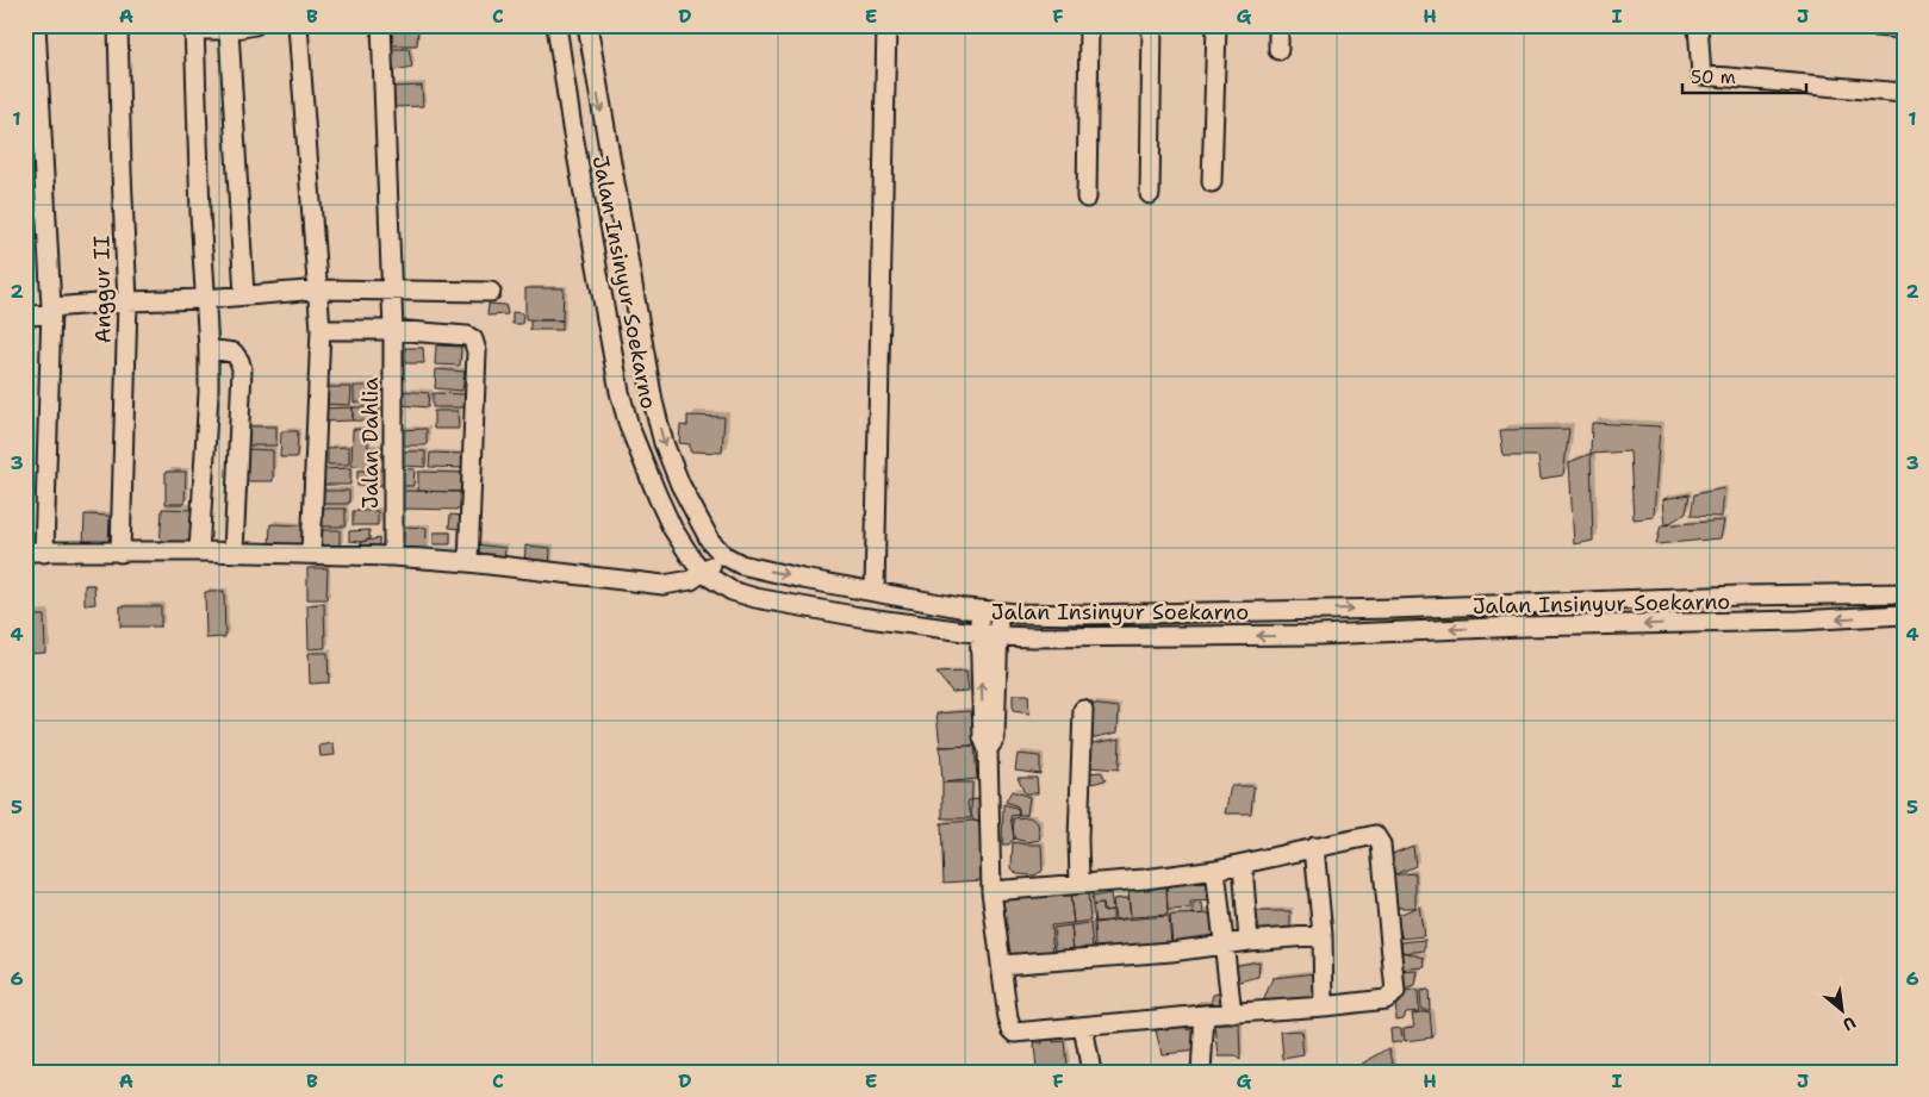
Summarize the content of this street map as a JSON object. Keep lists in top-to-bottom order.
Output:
{
  "streets": {
    "street": ["Jalan Insinyur Soekarno", "Anggur II", "Jalan Dahlia"]
  },
  "scale_bar": "50 m",
  "north": "bottom right",
  "grid": {
    "columns": [
      "A",
      "B",
      "C",
      "D",
      "E",
      "F",
      "G",
      "H",
      "I",
      "J"
    ],
    "rows": [
      "1",
      "2",
      "3",
      "4",
      "5",
      "6"
    ]
  }
}
